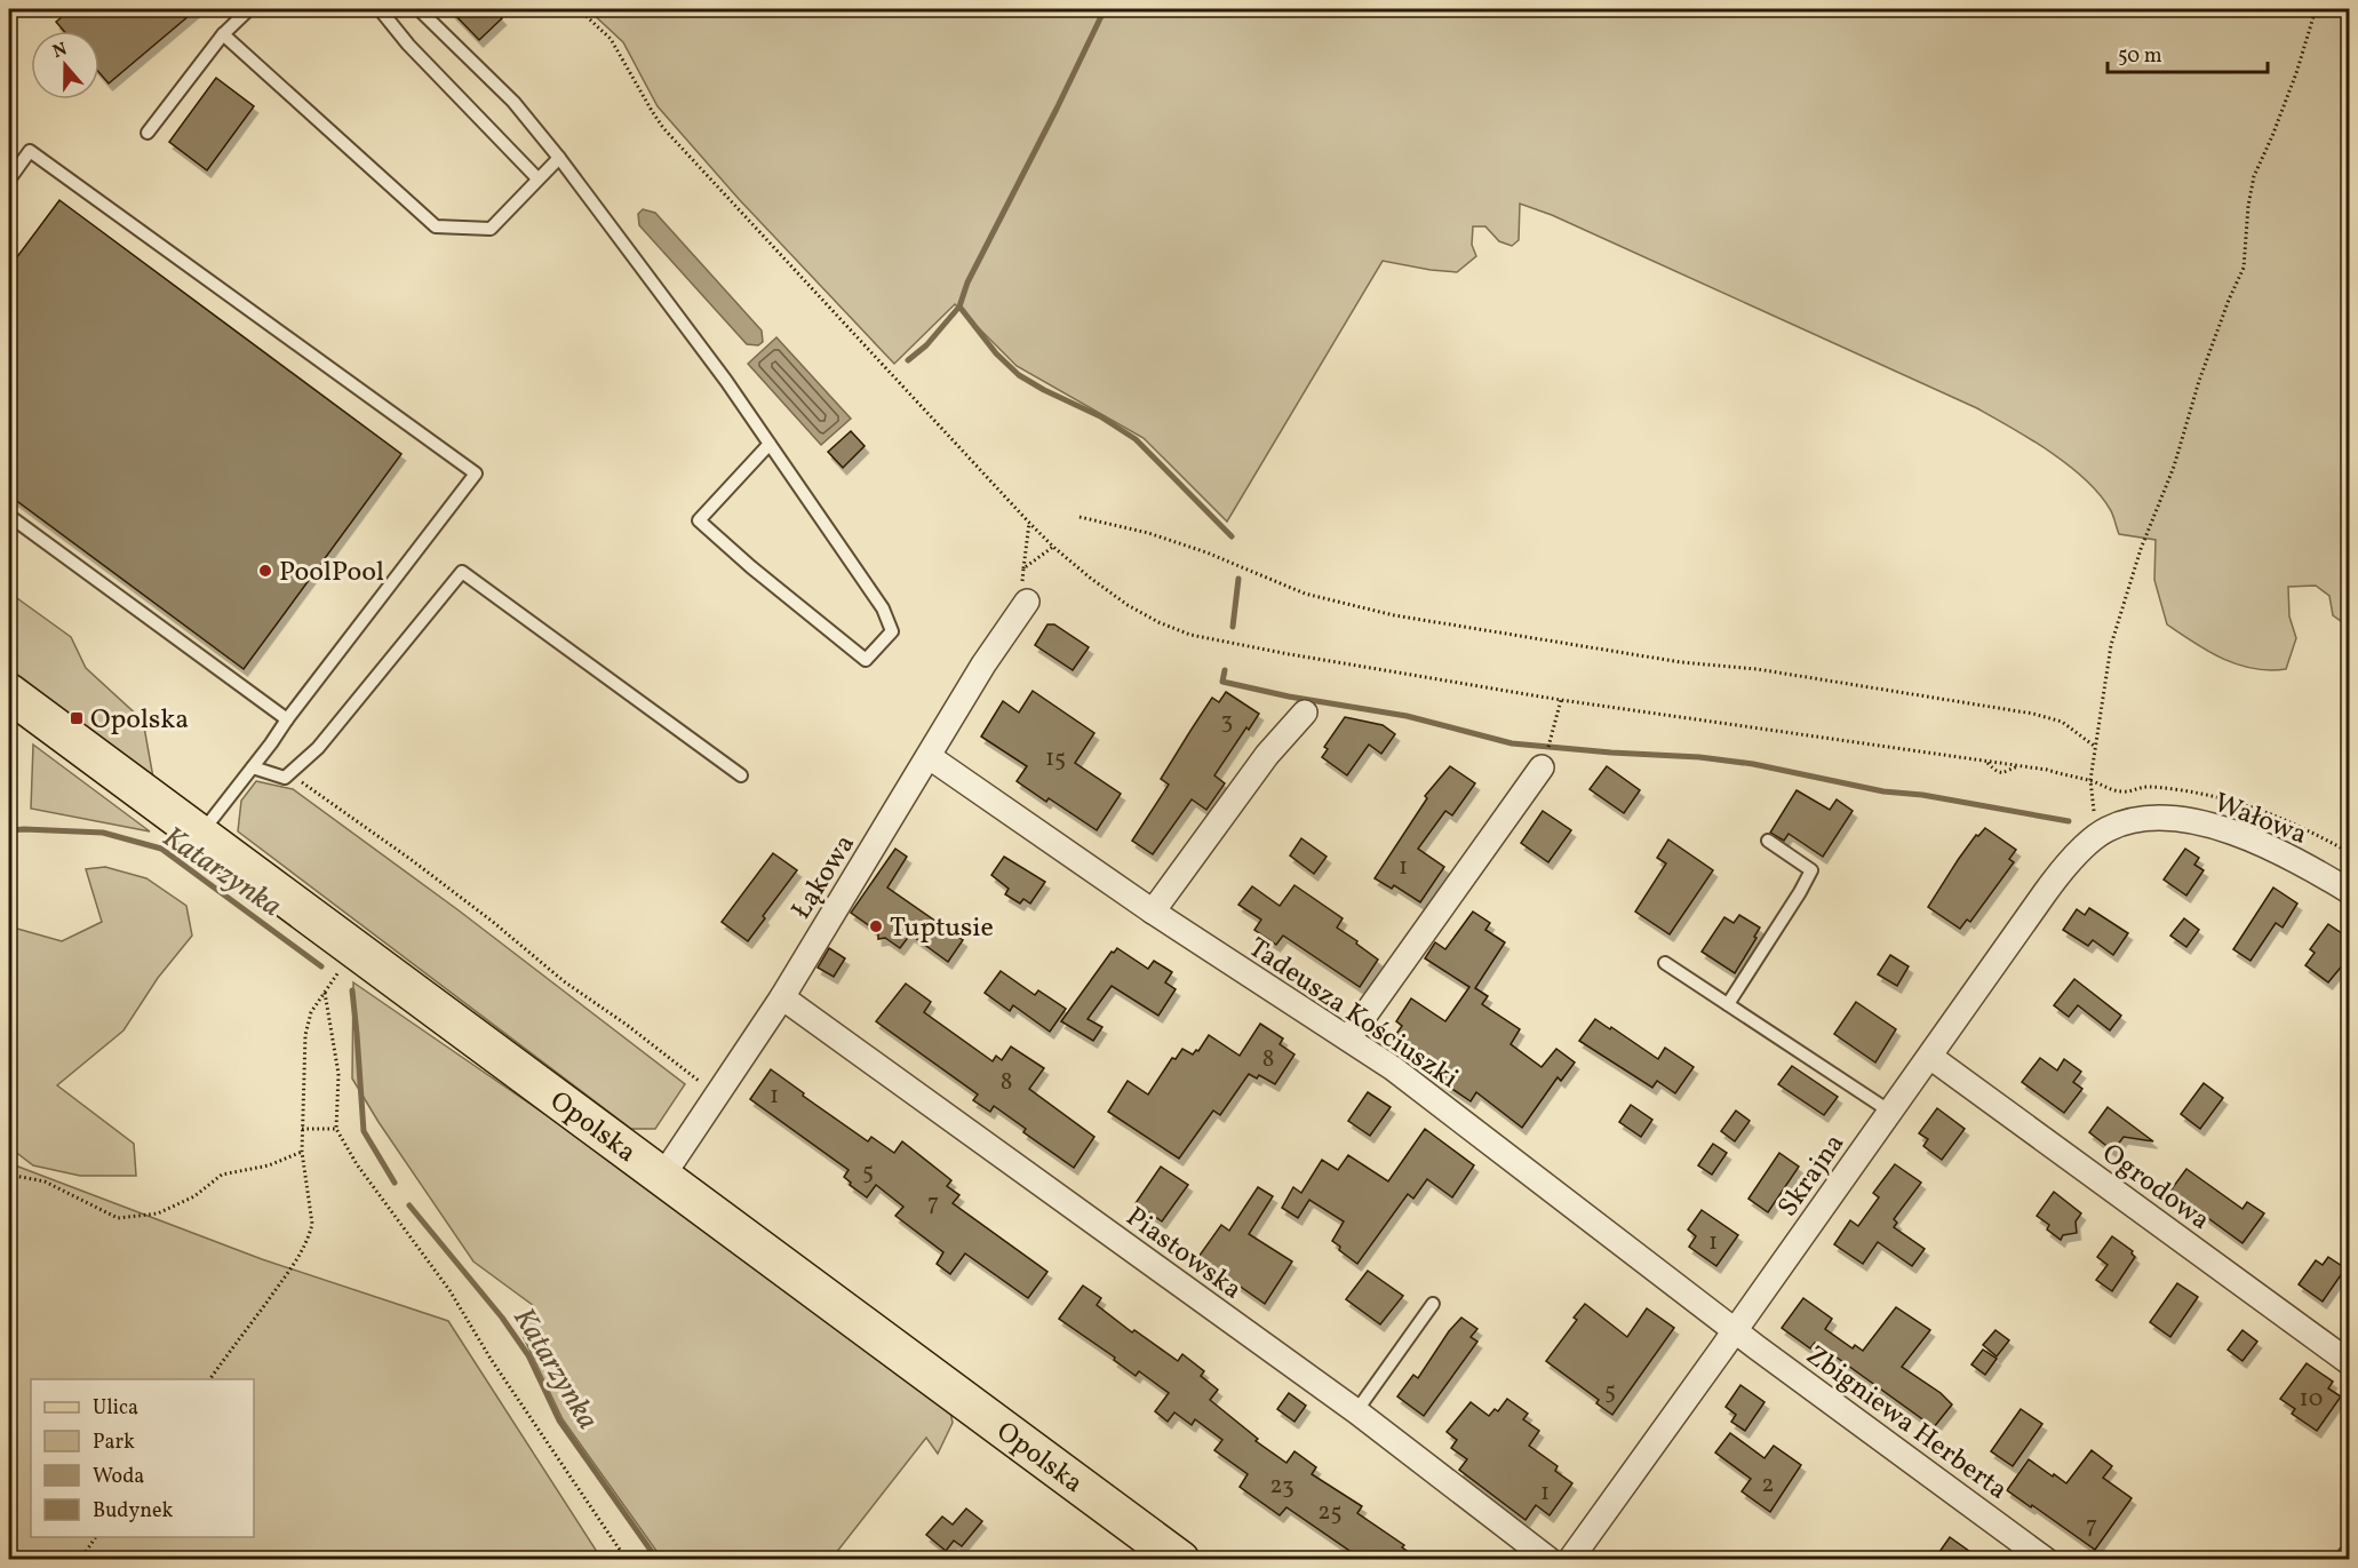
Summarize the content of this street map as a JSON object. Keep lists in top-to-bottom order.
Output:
{
  "streets": {
    "main road": ["Opolska"],
    "street": [
      "Wałowa",
      "Łąkowa",
      "Tadeusza Kościuszki",
      "Skrajna",
      "Ogrodowa",
      "Piastowska",
      "Zbigniewa Herberta"
    ]
  },
  "crossings": [
    ["Wałowa", "Skrajna"],
    ["Łąkowa", "Tadeusza Kościuszki"],
    ["Łąkowa", "Opolska"],
    ["Łąkowa", "Piastowska"],
    ["Tadeusza Kościuszki", "Skrajna"],
    ["Tadeusza Kościuszki", "Zbigniewa Herberta"],
    ["Skrajna", "Ogrodowa"],
    ["Skrajna", "Zbigniewa Herberta"]
  ],
  "water": ["Katarzynka"],
  "places": {
    "other": ["PoolPool", "Tuptusie"],
    "transit": ["Opolska"]
  },
  "house_numbers": [
    "3",
    "15",
    "1",
    "8",
    "8",
    "1",
    "5",
    "7",
    "1",
    "5",
    "10",
    "2",
    "23",
    "1",
    "25",
    "7"
  ],
  "legend": [
    "Ulica",
    "Park",
    "Woda",
    "Budynek"
  ],
  "scale_bar": "50 m",
  "north": "top"
}
